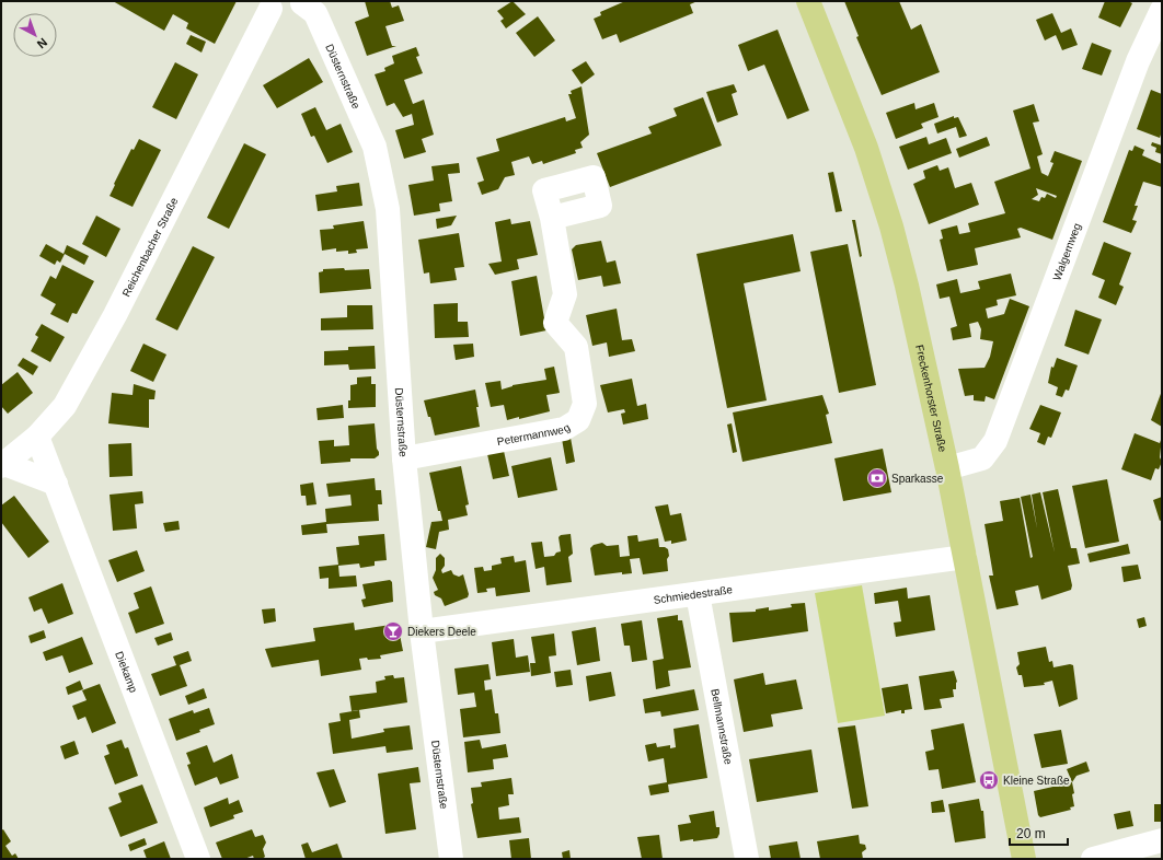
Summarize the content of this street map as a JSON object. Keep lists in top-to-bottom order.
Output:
{
  "streets": {
    "main road": ["Freckenhorster Straße"],
    "street": [
      "Düsternstraße",
      "Reichenbacher Straße",
      "Walgernweg",
      "Petermannweg",
      "Schmiedestraße",
      "Diekamp",
      "Bellmannstraße"
    ]
  },
  "crossings": [
    ["Düsternstraße", "Petermannweg"],
    ["Düsternstraße", "Schmiedestraße"],
    ["Reichenbacher Straße", "Diekamp"],
    ["Walgernweg", "Freckenhorster Straße"],
    ["Freckenhorster Straße", "Schmiedestraße"],
    ["Schmiedestraße", "Bellmannstraße"]
  ],
  "places": {
    "bank": ["Sparkasse"],
    "bar": ["Diekers Deele"],
    "bus stop": ["Kleine Straße"]
  },
  "scale_bar": "20 m",
  "north": "bottom right"
}
